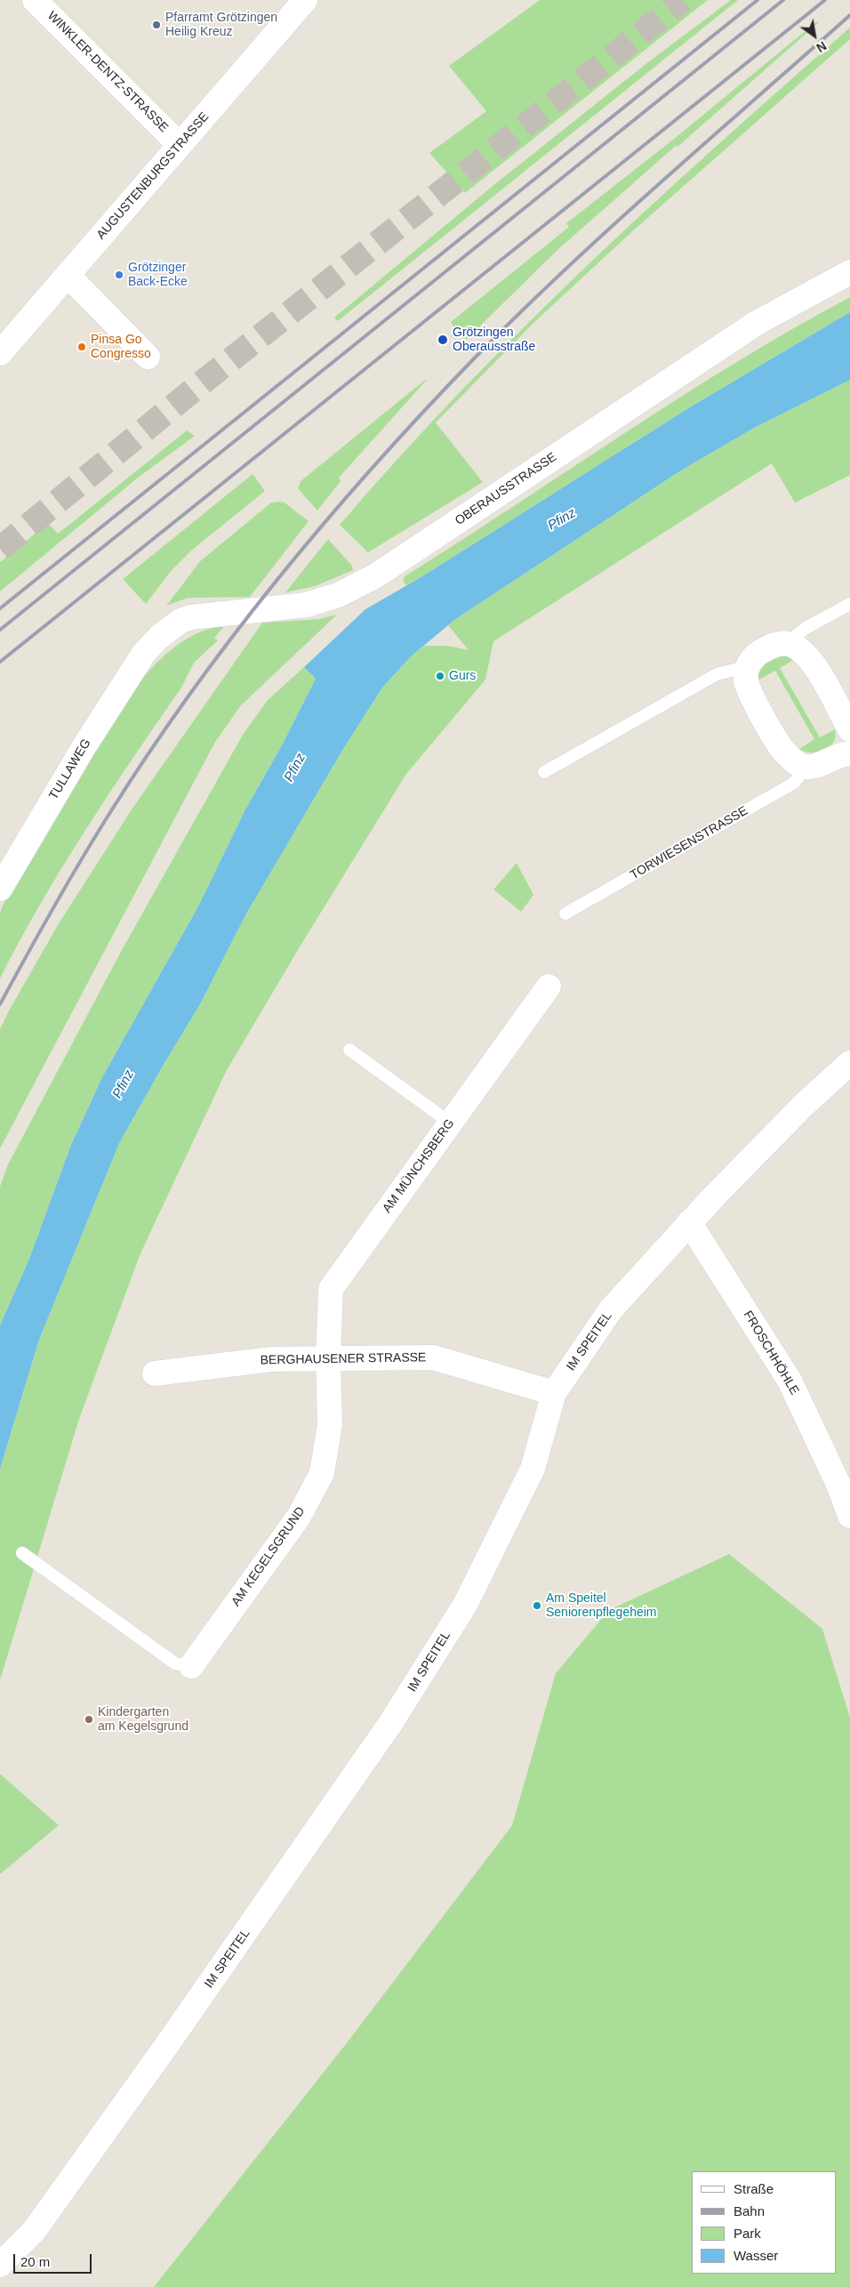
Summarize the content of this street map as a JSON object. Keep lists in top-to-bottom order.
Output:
{
  "streets": {
    "street": [
      "WINKLER-DENTZ-STRASSE",
      "AUGUSTENBURGSTRASSE",
      "OBERAUSSTRASSE",
      "TULLAWEG",
      "AM MÜNCHSBERG",
      "IM SPEITEL",
      "FROSCHHÖHLE",
      "BERGHAUSENER STRASSE",
      "AM KEGELSGRUND"
    ],
    "lane": ["TORWIESENSTRASSE"]
  },
  "crossings": [
    ["WINKLER-DENTZ-STRASSE", "AUGUSTENBURGSTRASSE"],
    ["OBERAUSSTRASSE", "TULLAWEG"],
    ["AM MÜNCHSBERG", "BERGHAUSENER STRASSE"],
    ["AM MÜNCHSBERG", "AM KEGELSGRUND"],
    ["IM SPEITEL", "FROSCHHÖHLE"],
    ["IM SPEITEL", "BERGHAUSENER STRASSE"],
    ["BERGHAUSENER STRASSE", "AM KEGELSGRUND"]
  ],
  "water": ["Pfinz"],
  "places": [
    "Pfarramt Grötzingen Heilig Kreuz",
    "Grötzinger Back-Ecke",
    "Grötzingen Oberausstraße",
    "Pinsa Go Congresso",
    "Gurs",
    "Am Speitel Seniorenpflegeheim",
    "Kindergarten am Kegelsgrund"
  ],
  "legend": [
    "Straße",
    "Bahn",
    "Park",
    "Wasser"
  ],
  "scale_bar": "20 m",
  "north": "bottom right"
}
